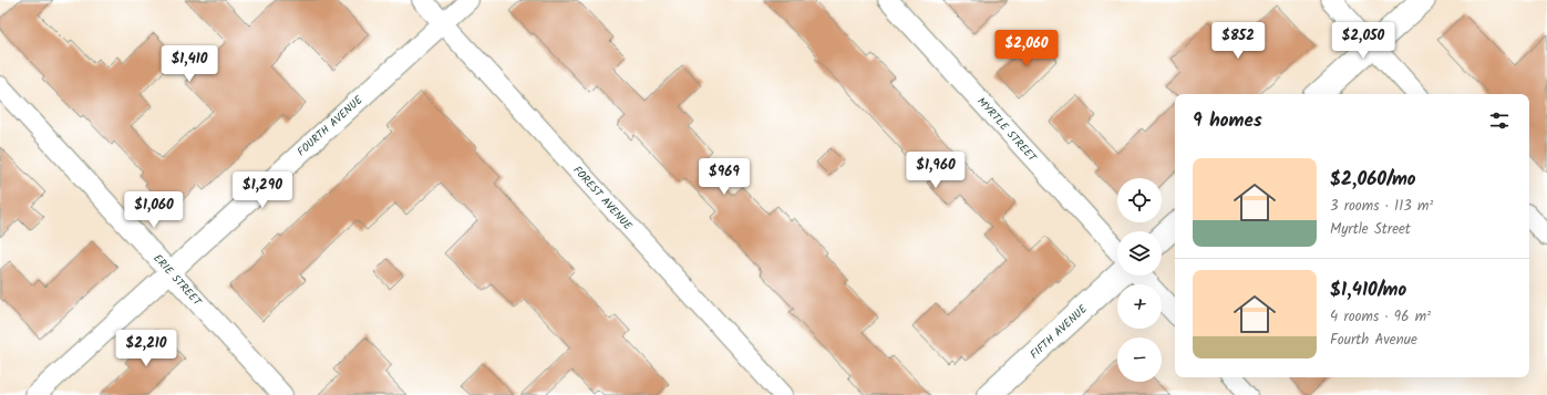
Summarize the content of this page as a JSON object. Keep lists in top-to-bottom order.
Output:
{
  "streets": {
    "street": [
      "FOURTH AVENUE",
      "MYRTLE STREET",
      "FOREST AVENUE",
      "ERIE STREET",
      "FIFTH AVENUE"
    ]
  },
  "crossings": [
    ["FOURTH AVENUE", "FOREST AVENUE"],
    ["FOURTH AVENUE", "ERIE STREET"]
  ],
  "page": {
    "price": [
      "$852",
      "$2,050",
      "$2,060",
      "$1,410",
      "$1,960",
      "$969",
      "$1,290",
      "$1,060",
      "$2,210"
    ],
    "heading": "9 homes",
    "list": [
      {
        "name": "$2,060/mo",
        "note": "3 rooms · 113 m² · Myrtle Street"
      },
      {
        "name": "$1,410/mo",
        "note": "4 rooms · 96 m² · Fourth Avenue"
      }
    ],
    "map_buttons": ["+", "−"]
  }
}
